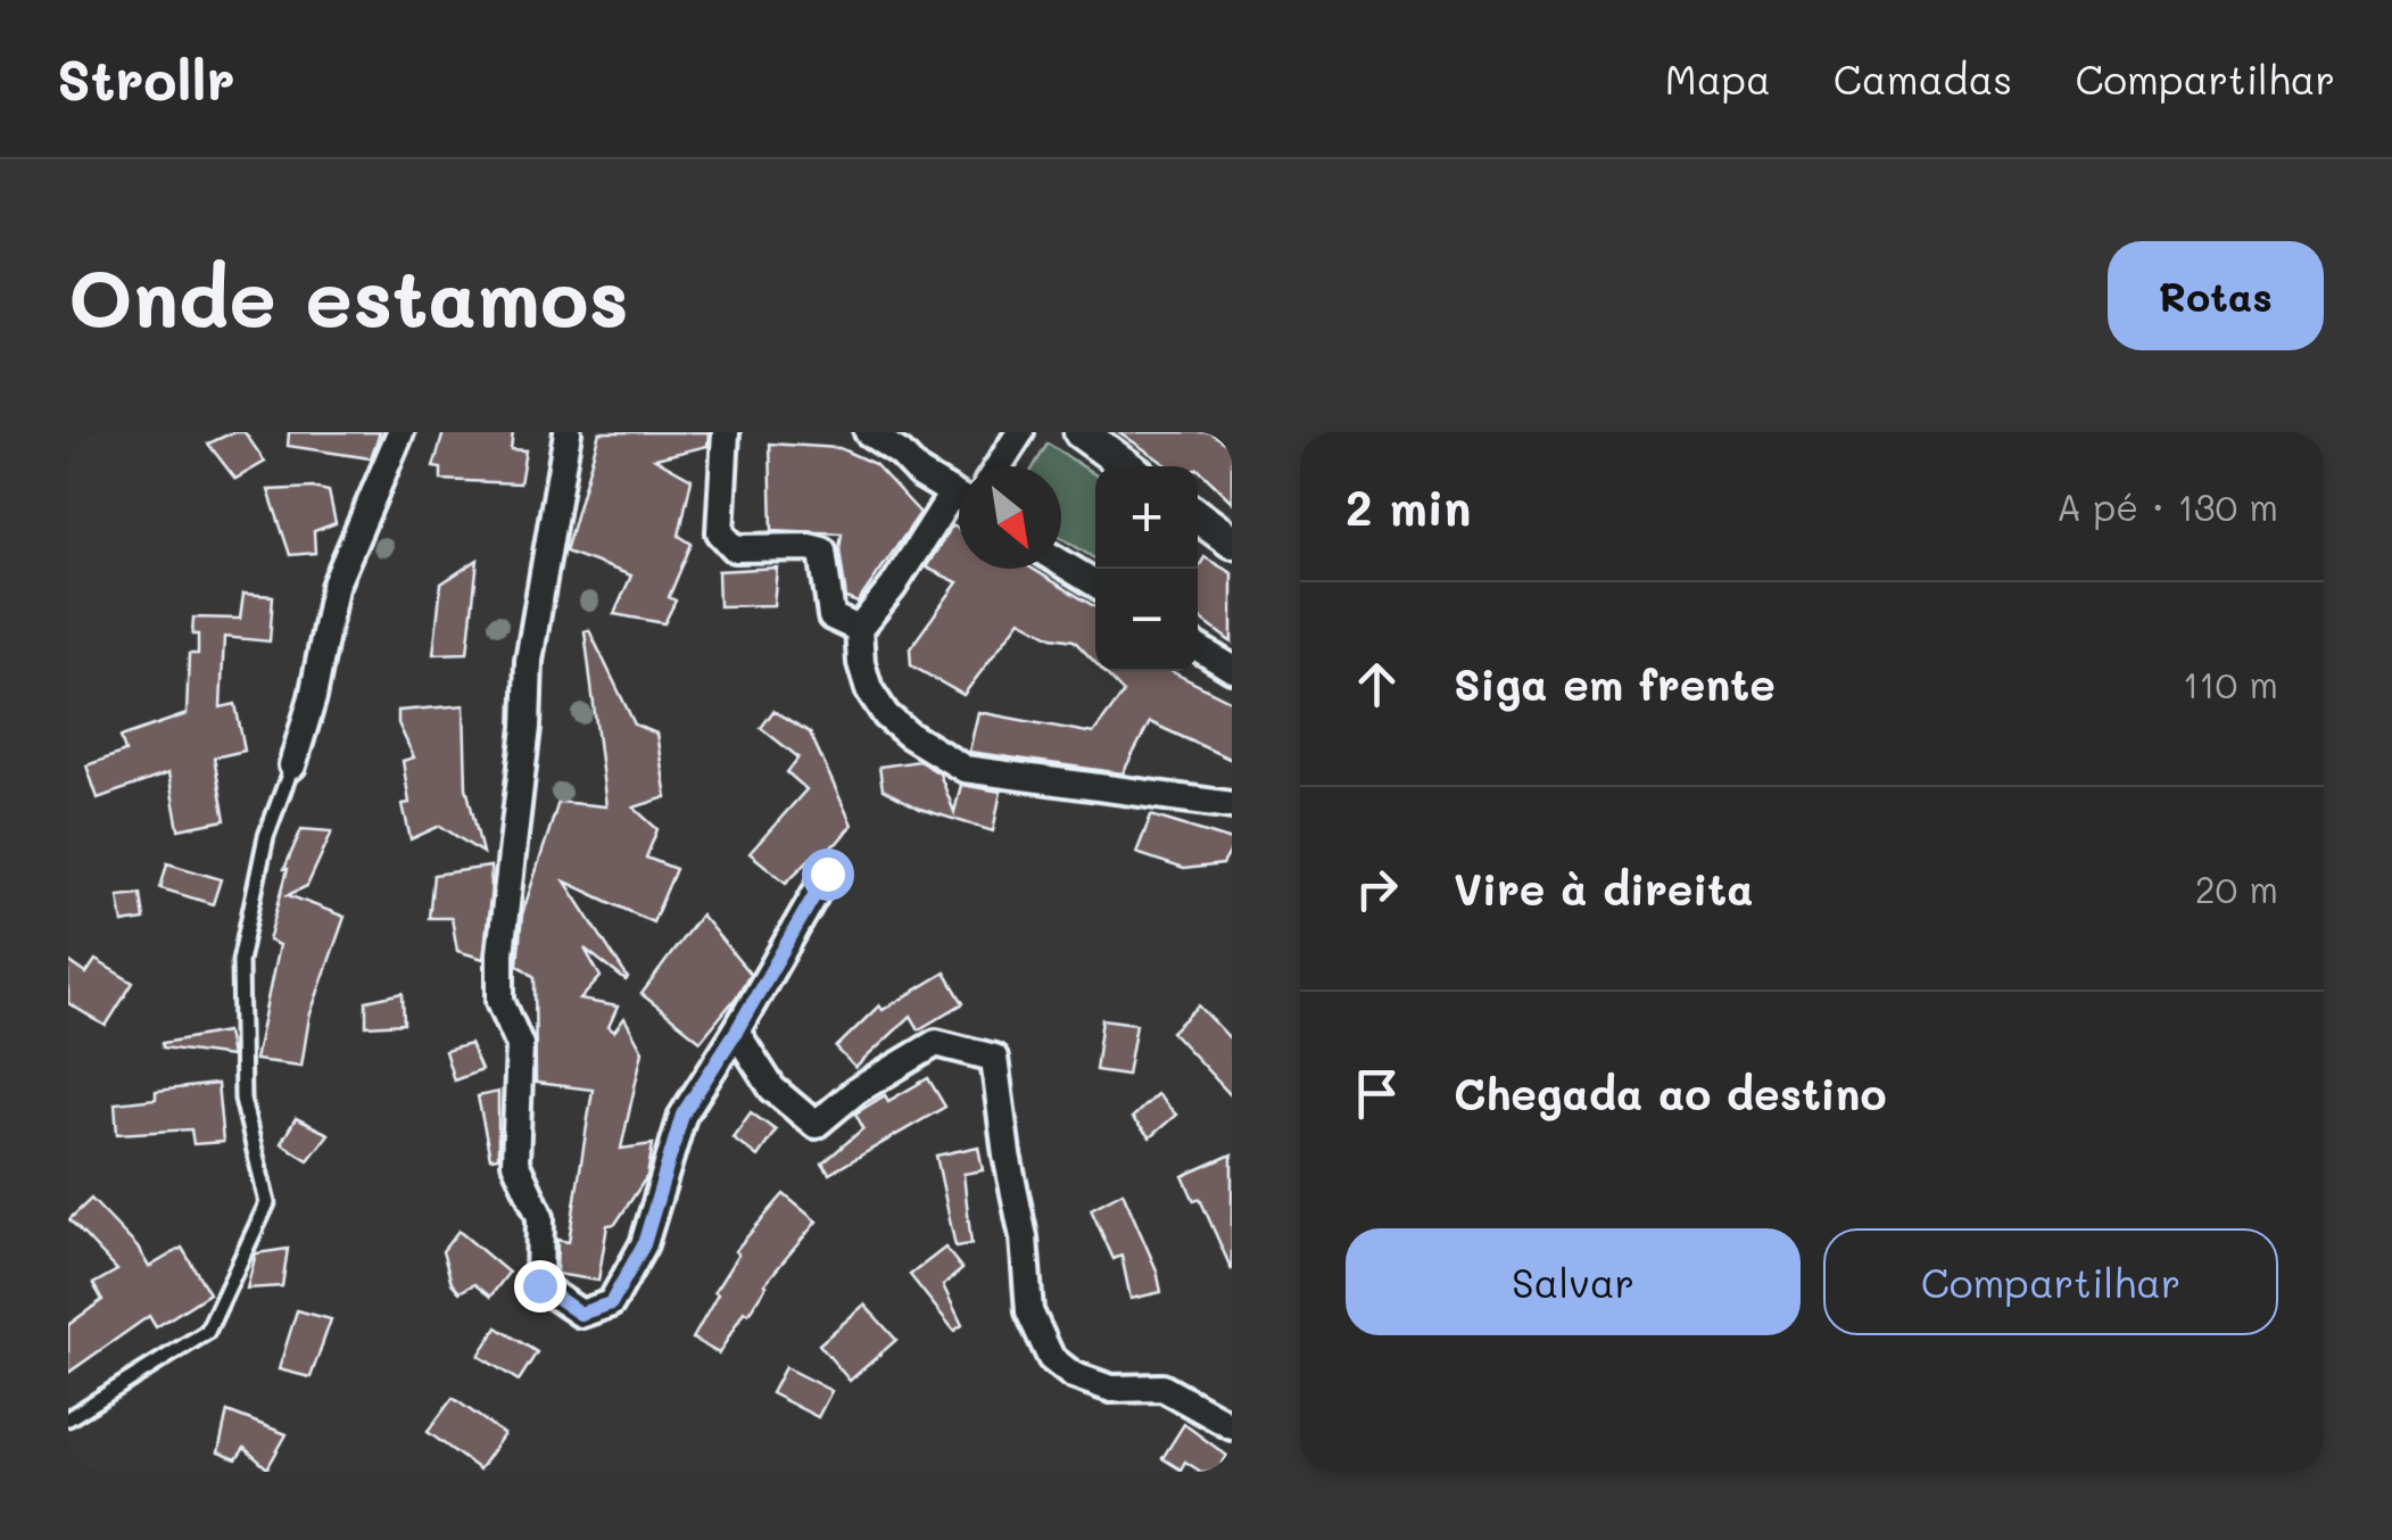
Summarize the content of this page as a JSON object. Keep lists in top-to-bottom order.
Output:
{
  "north": "bottom right",
  "page": {
    "header": "Strollr",
    "nav": ["Mapa", "Camadas", "Compartilhar"],
    "buttons": [
      "Rotas",
      ["Salvar", "Compartilhar"]
    ],
    "title": "Onde estamos",
    "heading": ["2 min", "A pé · 130 m"],
    "map_buttons": ["+", "−"],
    "list": [
      ["Siga em frente", "110 m"],
      ["Vire à direita", "20 m"],
      "Chegada ao destino"
    ]
  }
}
